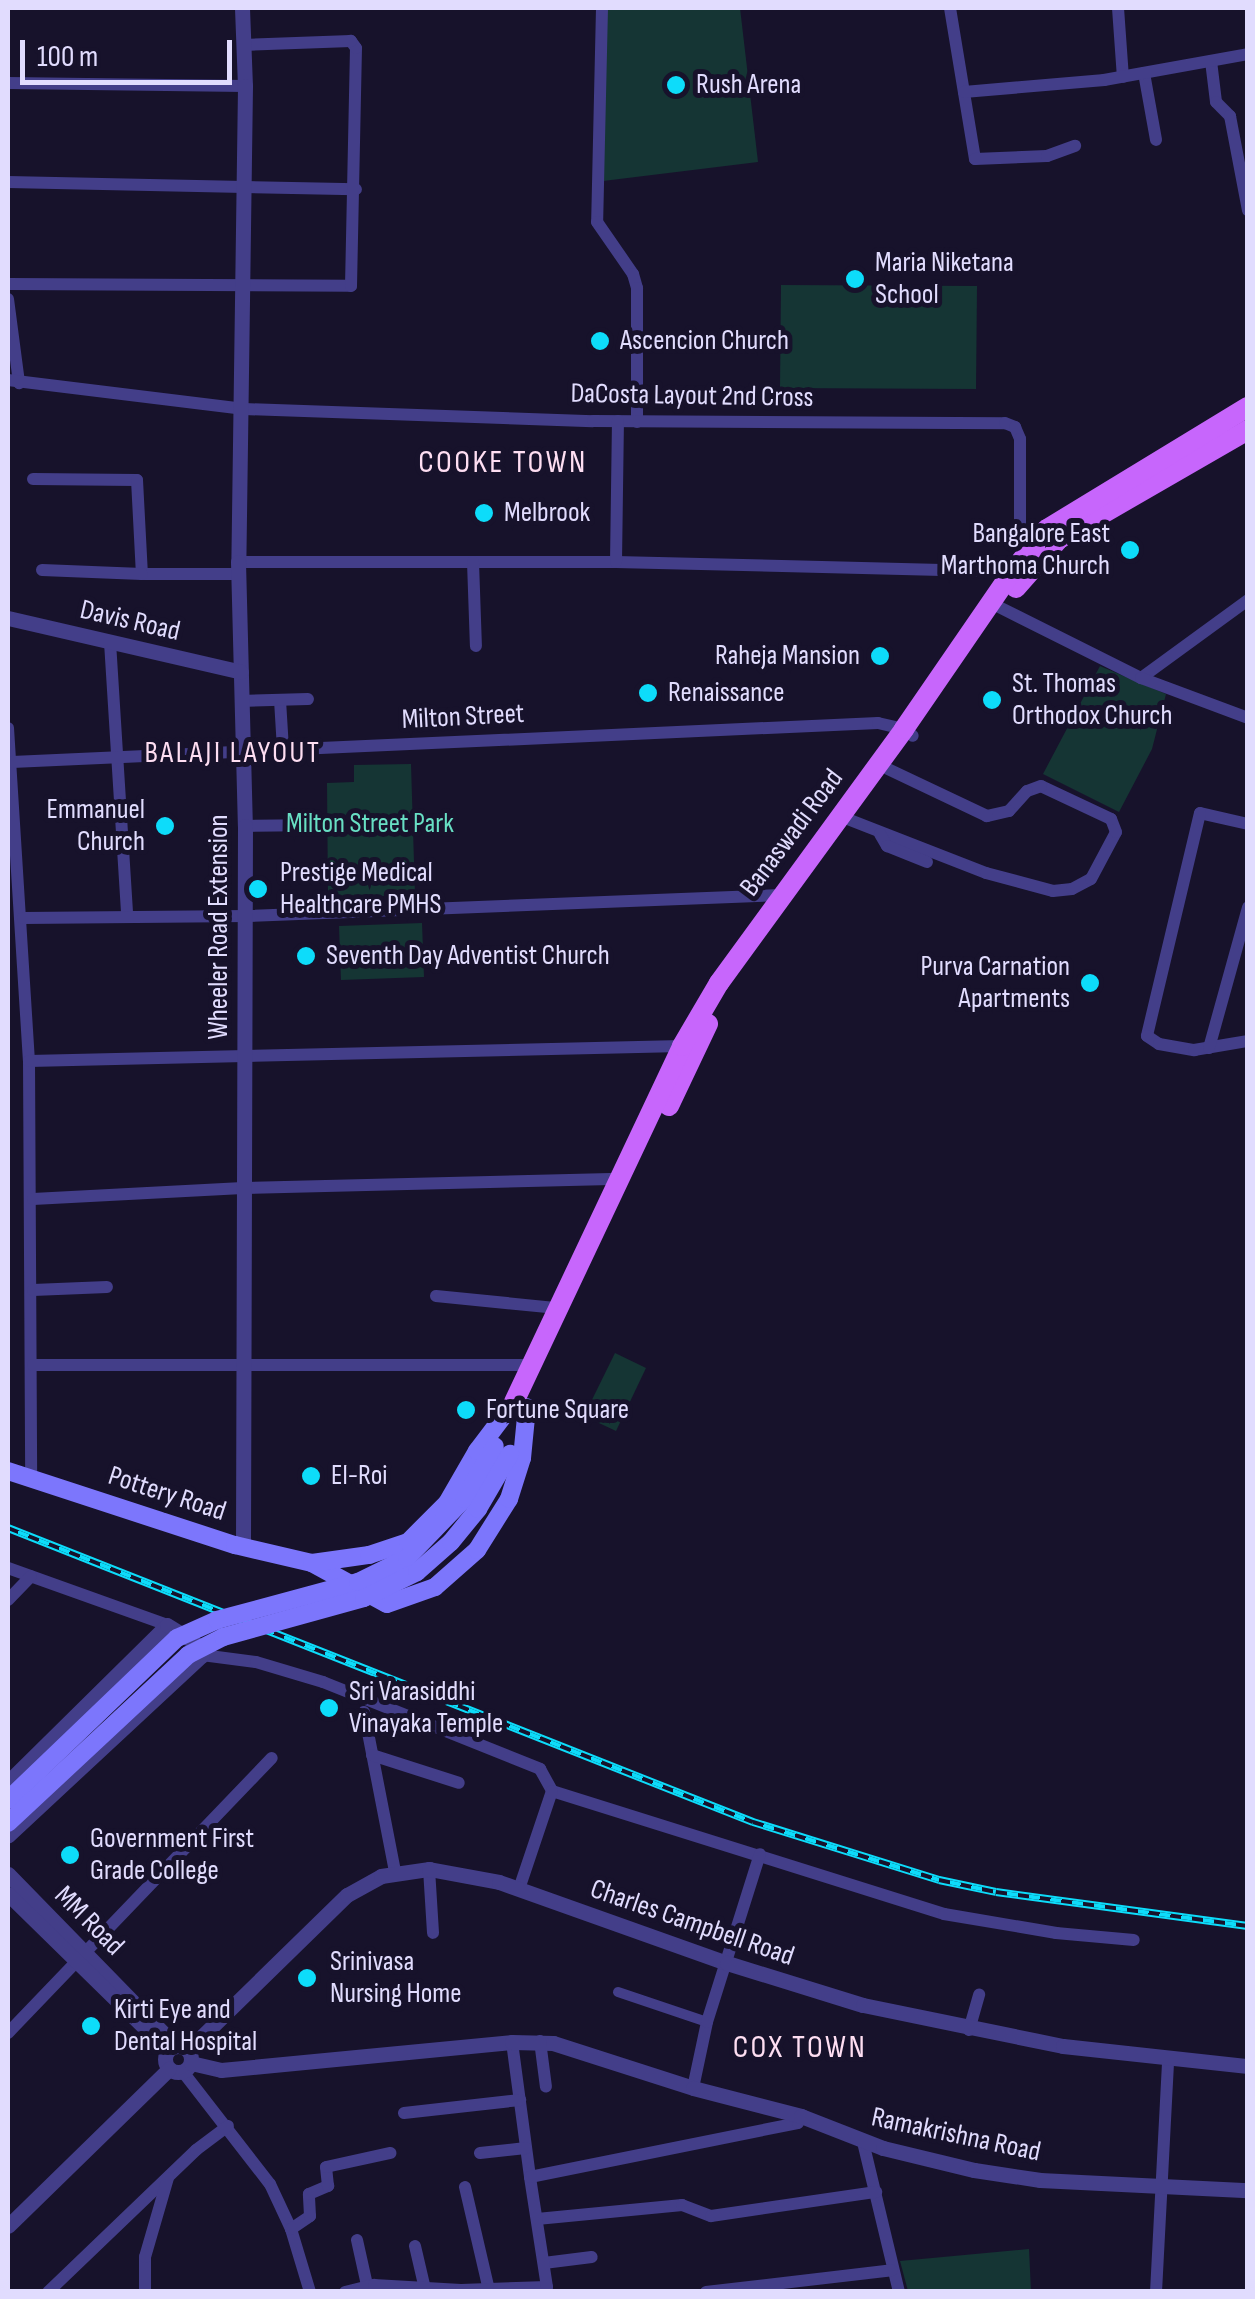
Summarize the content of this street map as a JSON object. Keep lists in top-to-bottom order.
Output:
{
  "streets": {
    "main road": ["Banaswadi Road", "Pottery Road"],
    "street": [
      "DaCosta Layout 2nd Cross",
      "Davis Road",
      "Milton Street",
      "Wheeler Road Extension",
      "MM Road",
      "Charles Campbell Road",
      "Ramakrishna Road"
    ]
  },
  "crossings": [
    ["DaCosta Layout 2nd Cross", "Banaswadi Road"],
    ["DaCosta Layout 2nd Cross", "Wheeler Road Extension"],
    ["Davis Road", "Wheeler Road Extension"],
    ["Milton Street", "Banaswadi Road"],
    ["Milton Street", "Wheeler Road Extension"],
    ["Banaswadi Road", "Pottery Road"],
    ["Wheeler Road Extension", "Pottery Road"],
    ["MM Road", "Charles Campbell Road"],
    ["MM Road", "Ramakrishna Road"],
    ["Charles Campbell Road", "Ramakrishna Road"]
  ],
  "districts": ["COOKE TOWN", "BALAJI LAYOUT", "COX TOWN"],
  "parks": ["Milton Street Park"],
  "places": [
    "Rush Arena",
    "Maria Niketana School",
    "Ascencion Church",
    "Melbrook",
    "Bangalore East Marthoma Church",
    "Raheja Mansion",
    "Renaissance",
    "St. Thomas Orthodox Church",
    "Emmanuel Church",
    "Prestige Medical Healthcare PMHS",
    "Seventh Day Adventist Church",
    "Purva Carnation Apartments",
    "Fortune Square",
    "El-Roi",
    "Sri Varasiddhi Vinayaka Temple",
    "Government First Grade College",
    "Srinivasa Nursing Home",
    "Kirti Eye and Dental Hospital"
  ],
  "scale_bar": "100 m"
}
